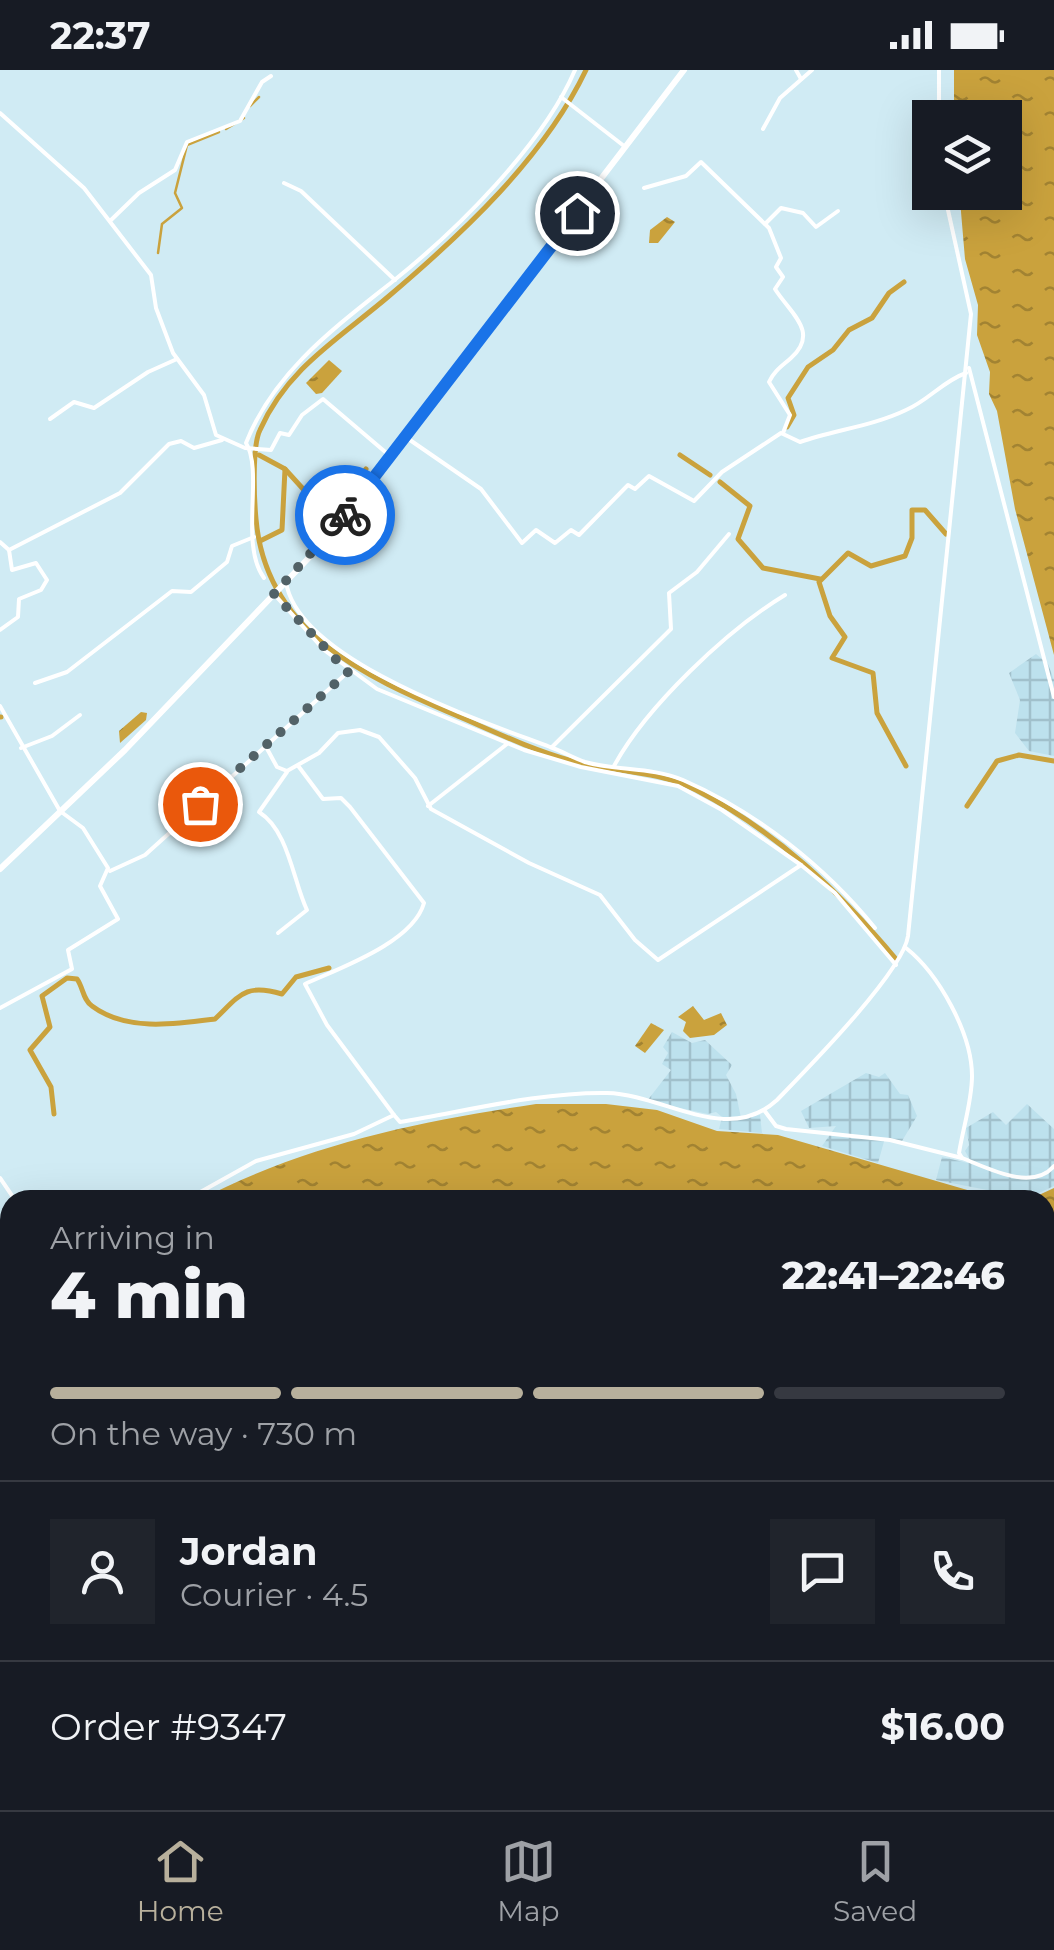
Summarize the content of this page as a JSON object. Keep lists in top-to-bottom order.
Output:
{
  "page": {
    "status": "22:37",
    "heading": ["4 min", "Arriving in", "22:41–22:46"],
    "panel": [
      "Jordan",
      "Courier · 4.5",
      "Order #9347",
      "$16.00"
    ],
    "bar": "On the way · 730 m",
    "tabs": ["Home", "Map", "Saved"]
  }
}
